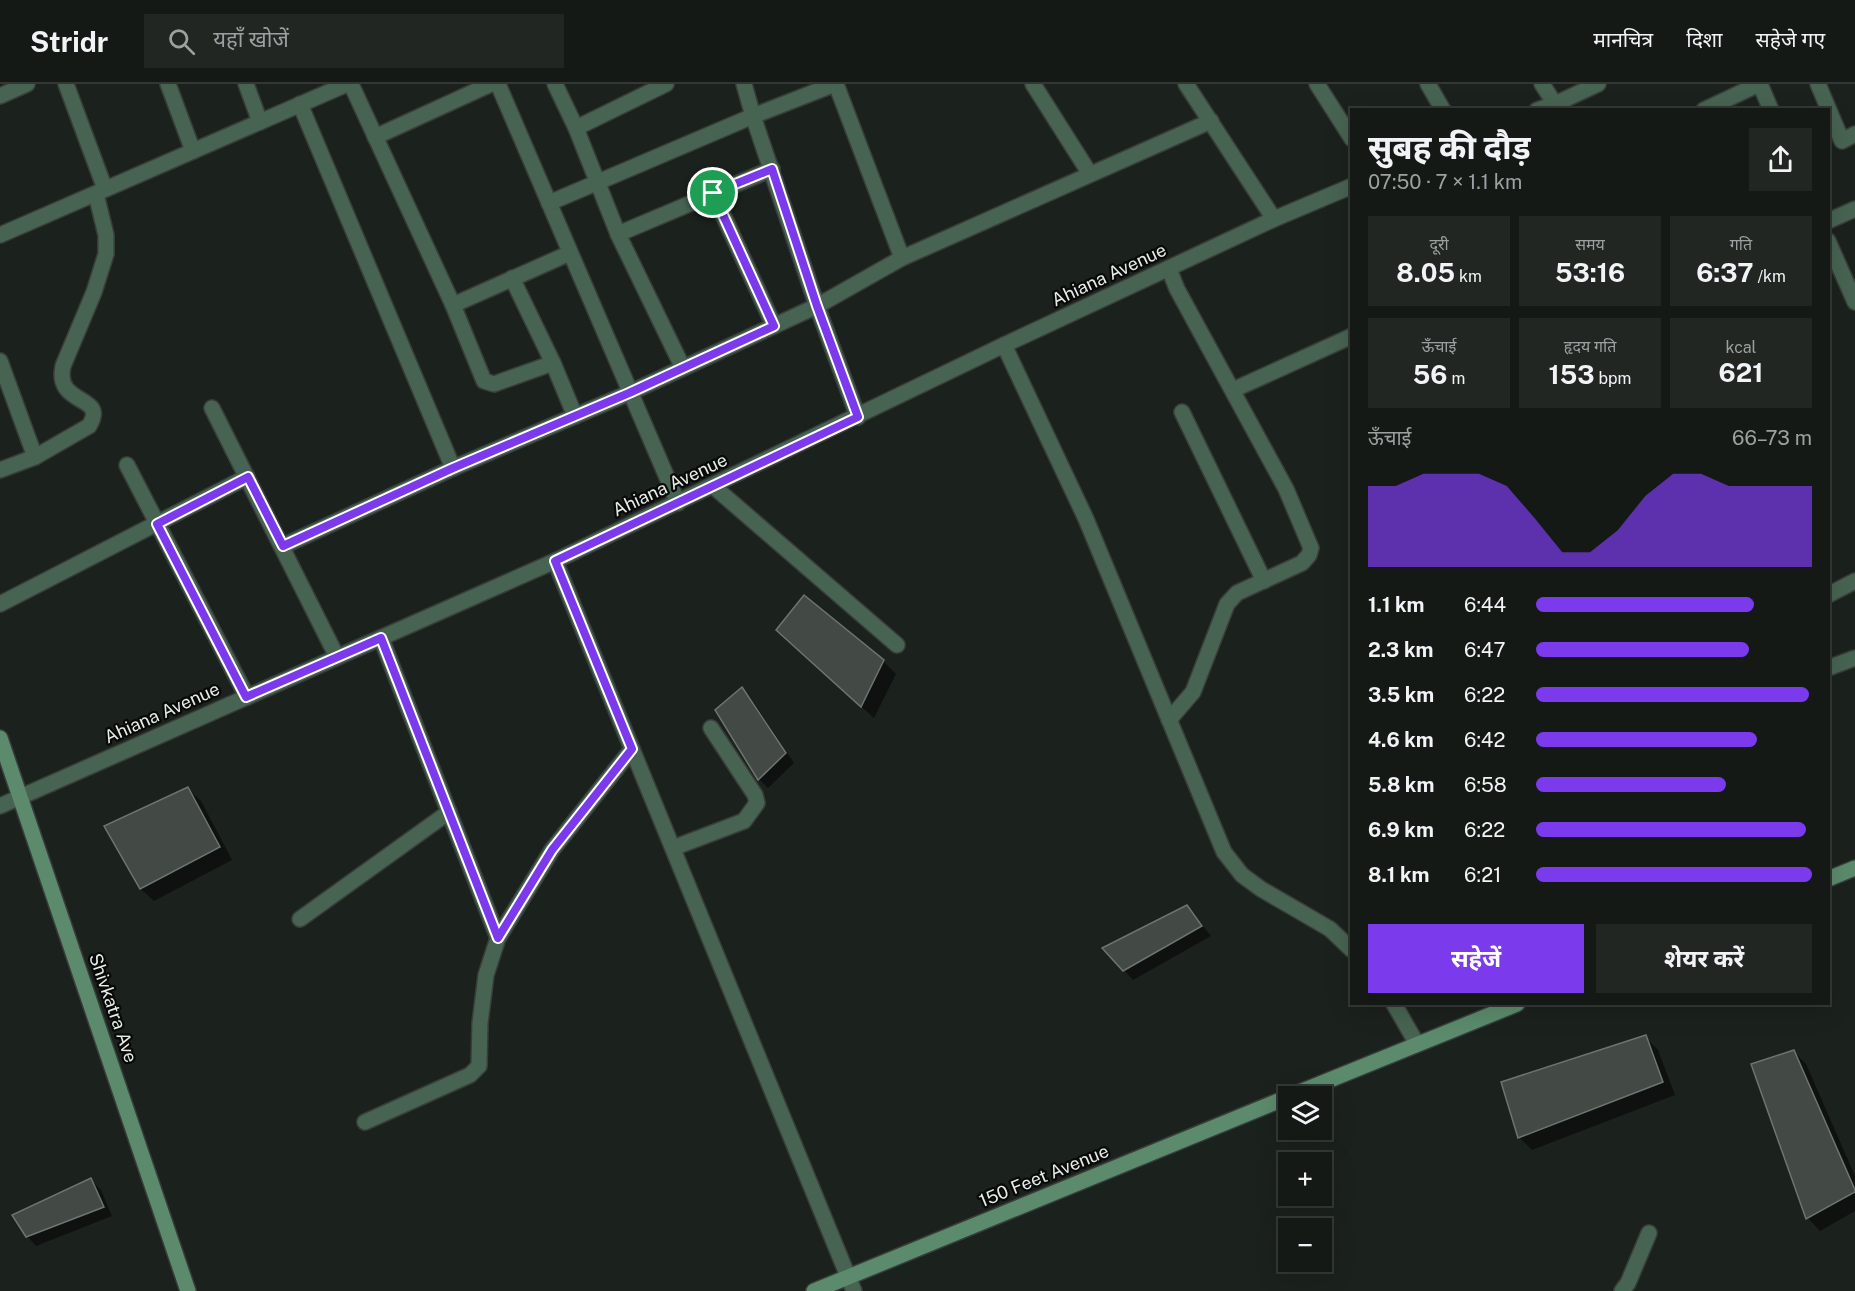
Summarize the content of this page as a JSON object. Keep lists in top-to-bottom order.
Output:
{
  "streets": {
    "street": ["Ahiana Avenue", "Shivkatra Ave", "150 Feet Avenue"]
  },
  "crossings": [
    ["Ahiana Avenue", "Shivkatra Ave"]
  ],
  "page": {
    "header": "Stridr",
    "search": "यहाँ खोजें",
    "nav": ["मानचित्र", "दिशा", "सहेजे गए"],
    "heading": ["सुबह की दौड़", "07:50 · 7 × 1.1 km"],
    "stats": [
      ["दूरी", "8.05 km"],
      ["समय", "53:16"],
      ["गति", "6:37 /km"],
      ["ऊँचाई", "56 m"],
      ["हृदय गति", "153 bpm"],
      ["kcal", "621"]
    ],
    "chart": ["ऊँचाई", "66–73 m"],
    "list": [
      {
        "name": "1.1 km",
        "note": "6:44"
      },
      {
        "name": "2.3 km",
        "note": "6:47"
      },
      {
        "name": "3.5 km",
        "note": "6:22"
      },
      {
        "name": "4.6 km",
        "note": "6:42"
      },
      {
        "name": "5.8 km",
        "note": "6:58"
      },
      {
        "name": "6.9 km",
        "note": "6:22"
      },
      {
        "name": "8.1 km",
        "note": "6:21"
      }
    ],
    "buttons": ["सहेजें", "शेयर करें"],
    "map_buttons": ["+", "−"]
  }
}
